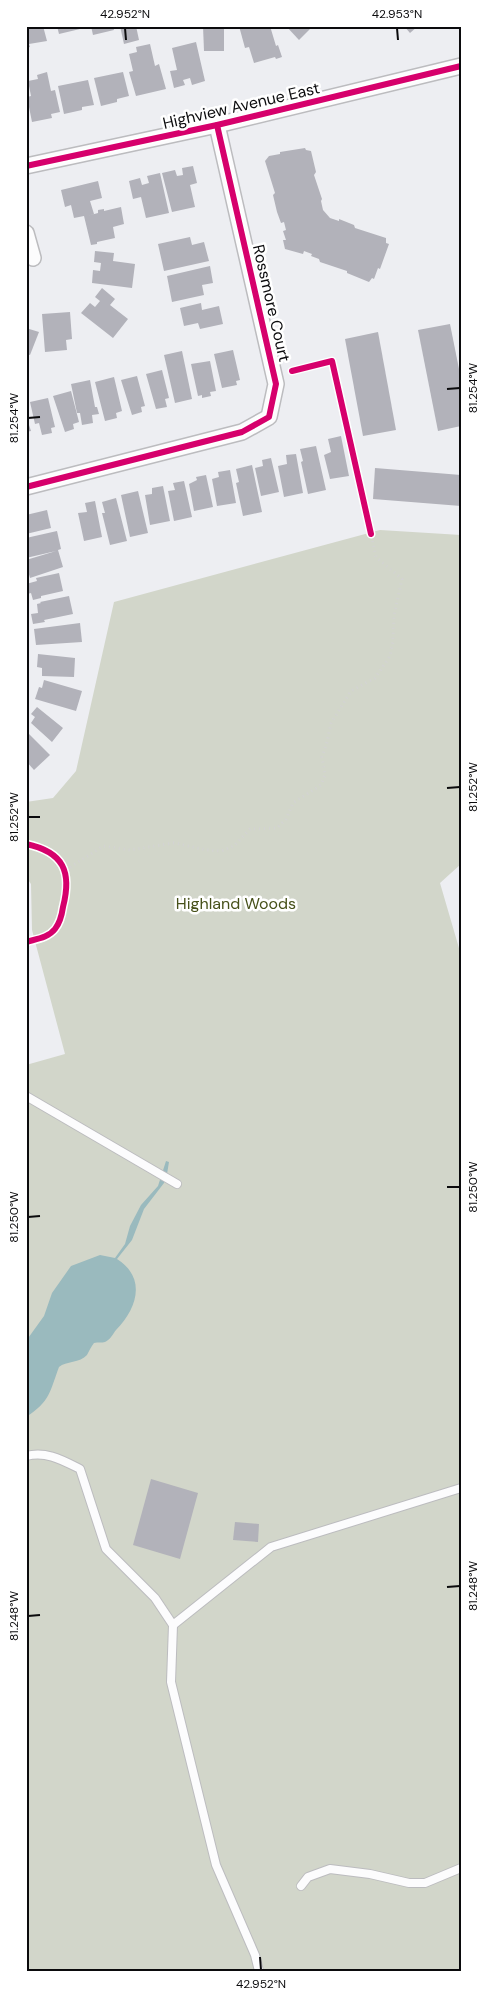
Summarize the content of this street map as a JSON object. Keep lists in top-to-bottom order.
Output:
{
  "streets": {
    "street": ["Highview Avenue East", "Rossmore Court"]
  },
  "crossings": [
    ["Highview Avenue East", "Rossmore Court"]
  ],
  "parks": ["Highland Woods"],
  "coordinates": [
    "42.952°N",
    "42.953°N",
    "81.254°W",
    "81.252°W",
    "81.250°W",
    "81.248°W"
  ]
}
